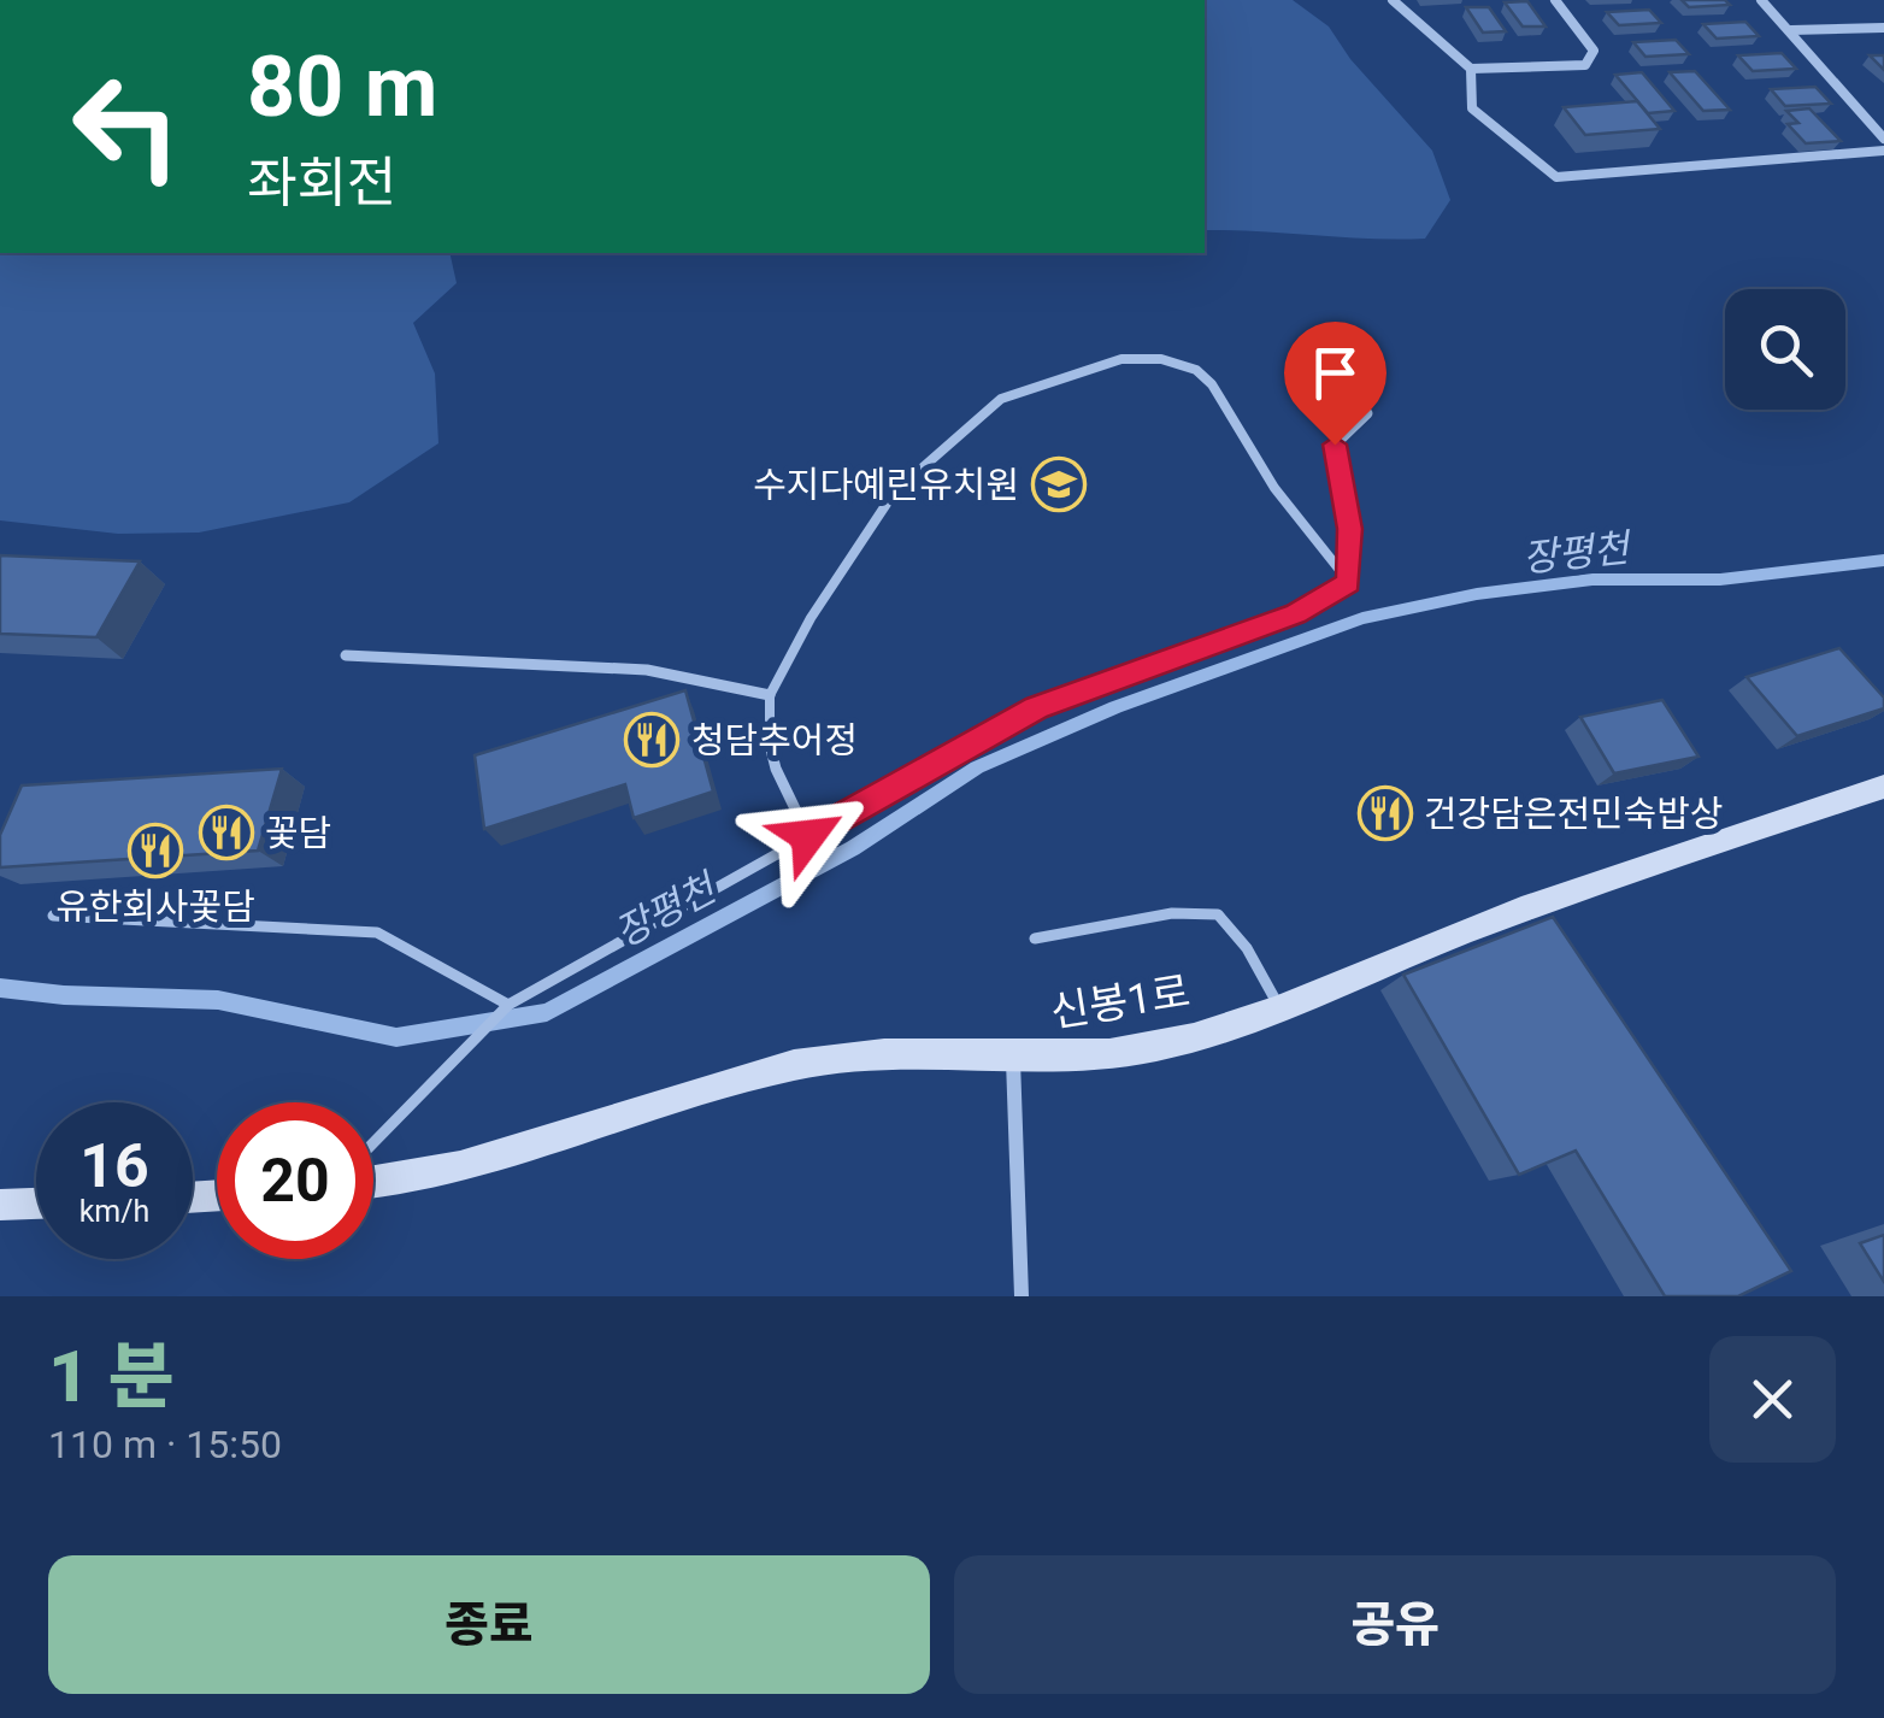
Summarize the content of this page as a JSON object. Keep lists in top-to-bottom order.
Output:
{
  "streets": {
    "street": ["신봉1로"]
  },
  "water": ["장평천"],
  "places": {
    "school or university": ["수지다예린유치원"],
    "restaurant": [
      "청담추어정",
      "건강담은전민숙밥상",
      "꽃담",
      "유한회사꽃담"
    ]
  },
  "page": {
    "turn": ["80 m", "좌회전"],
    "speed": "16 km/h",
    "limit": "20",
    "heading": ["1 분", "110 m · 15:50"],
    "buttons": ["종료", "공유"]
  }
}
